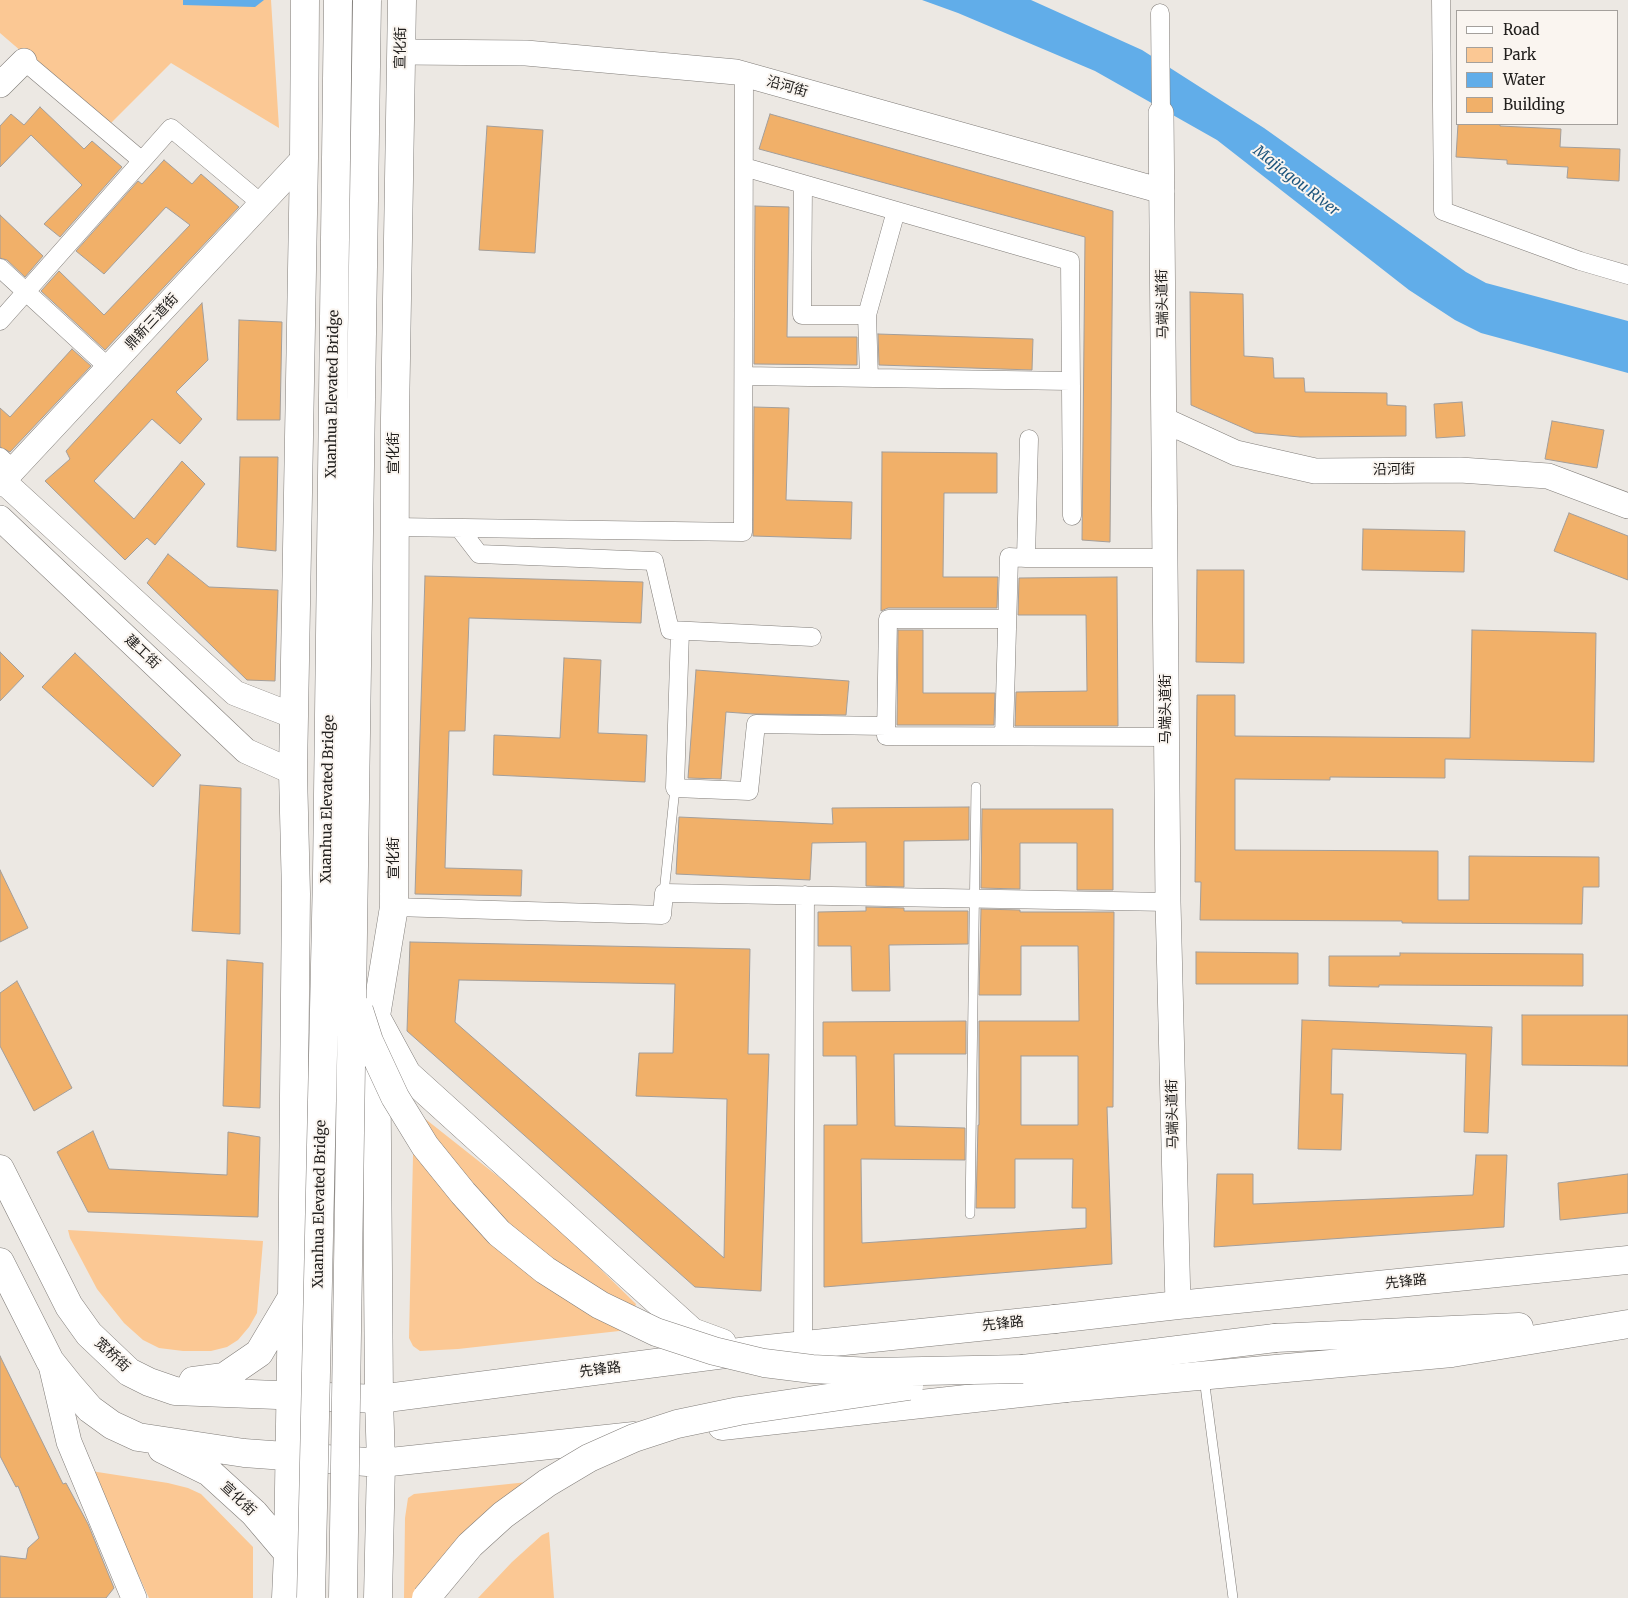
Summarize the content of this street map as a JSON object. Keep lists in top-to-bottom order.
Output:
{
  "streets": {
    "main road": [
      "宣化街",
      "Xuanhua Elevated Bridge",
      "先锋路",
      "宽桥街"
    ],
    "street": [
      "沿河街",
      "马端头道街",
      "鼎新三道街",
      "建工街"
    ]
  },
  "crossings": [
    ["宣化街", "沿河街"],
    ["宣化街", "先锋路"],
    ["宣化街", "宽桥街"],
    ["沿河街", "马端头道街"],
    ["马端头道街", "先锋路"],
    ["先锋路", "宽桥街"]
  ],
  "water": ["Majiagou River"],
  "legend": [
    "Road",
    "Park",
    "Water",
    "Building"
  ]
}
